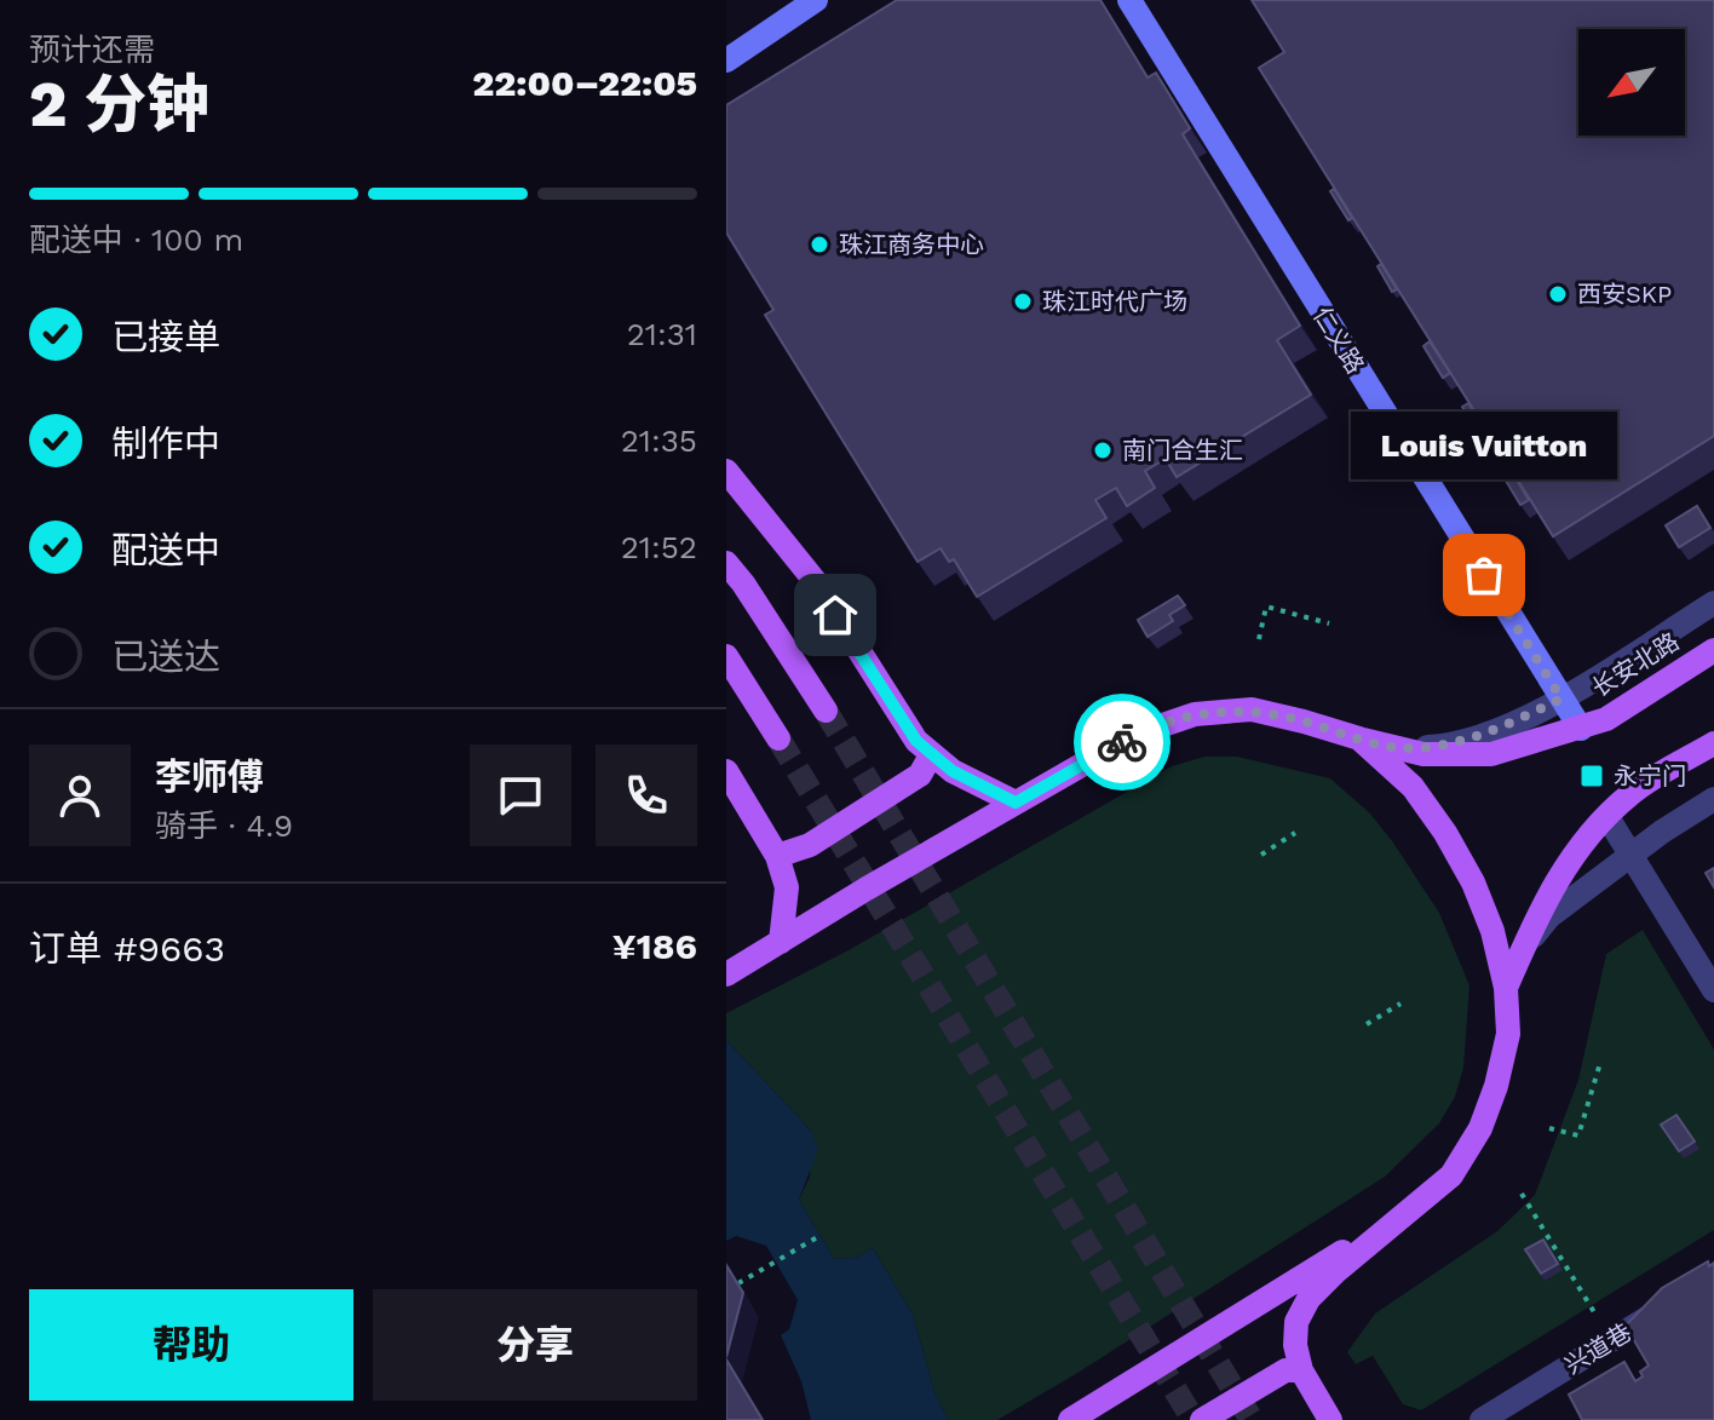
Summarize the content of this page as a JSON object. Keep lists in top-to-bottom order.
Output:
{
  "streets": {
    "main road": ["长安北路"],
    "street": ["仁义路", "兴道巷"]
  },
  "crossings": [
    ["仁义路", "长安北路"]
  ],
  "places": {
    "other": [
      "珠江商务中心",
      "西安SKP",
      "珠江时代广场",
      "南门合生汇",
      "Louis Vuitton"
    ],
    "transit": ["永宁门"]
  },
  "north": "bottom left",
  "page": {
    "heading": ["2 分钟", "预计还需", "22:00–22:05"],
    "panel": [
      "李师傅",
      "骑手 · 4.9",
      "订单 #9663",
      "¥186"
    ],
    "bar": "配送中 · 100 m",
    "list": [
      ["已接单", "21:31"],
      ["制作中", "21:35"],
      ["配送中", "21:52"],
      "已送达"
    ],
    "bubble": "Louis Vuitton",
    "buttons": ["帮助", "分享"]
  }
}
